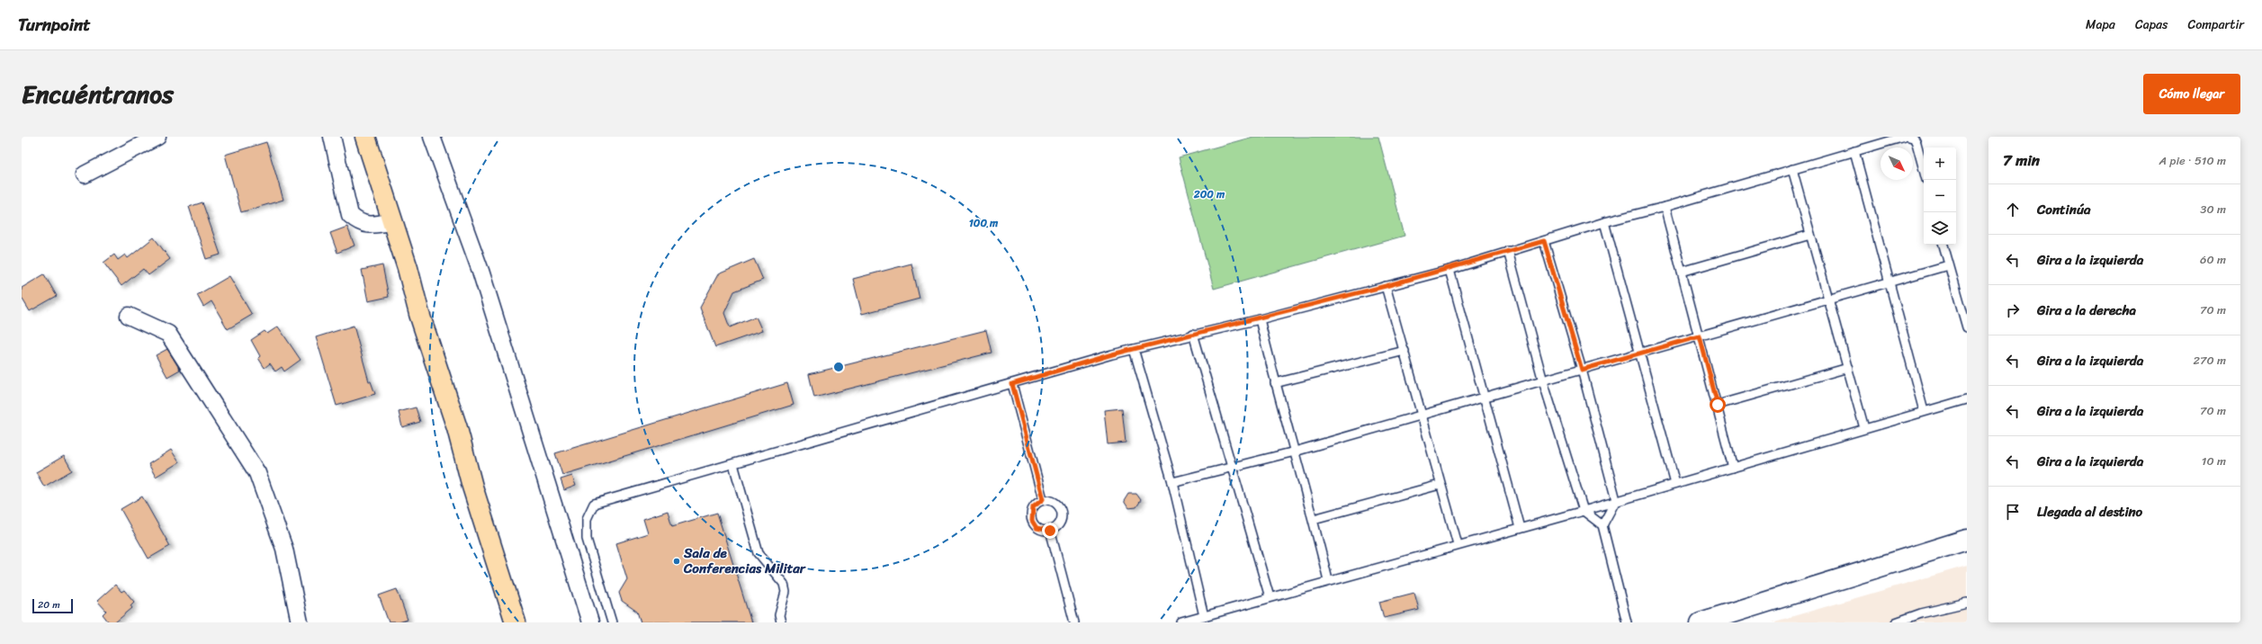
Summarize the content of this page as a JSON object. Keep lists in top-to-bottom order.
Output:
{
  "places": ["Sala de Conferencias Militar"],
  "scale_bar": "20 m",
  "north": "bottom right",
  "page": {
    "header": "Turnpoint",
    "nav": ["Mapa", "Capas", "Compartir"],
    "title": "Encuéntranos",
    "buttons": "Cómo llegar",
    "heading": ["7 min", "A pie · 510 m"],
    "map_buttons": ["+", "−"],
    "list": [
      ["Continúa", "30 m"],
      ["Gira a la izquierda", "60 m"],
      ["Gira a la derecha", "70 m"],
      ["Gira a la izquierda", "270 m"],
      ["Gira a la izquierda", "70 m"],
      ["Gira a la izquierda", "10 m"],
      "Llegada al destino"
    ],
    "scale": "20 m"
  },
  "rings": ["200 m", "100 m"]
}
